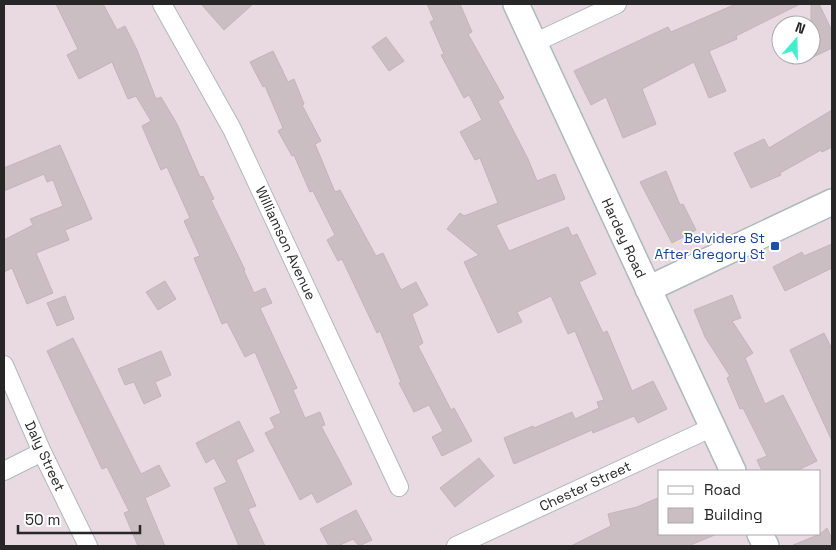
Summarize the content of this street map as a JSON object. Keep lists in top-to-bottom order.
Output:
{
  "streets": {
    "main road": ["Hardey Road"],
    "street": ["Williamson Avenue", "Daly Street", "Chester Street"]
  },
  "crossings": [
    ["Hardey Road", "Chester Street"]
  ],
  "places": {
    "transit": ["Belvidere St After Gregory St"]
  },
  "legend": ["Road", "Building"],
  "scale_bar": "50 m",
  "north": "top"
}
